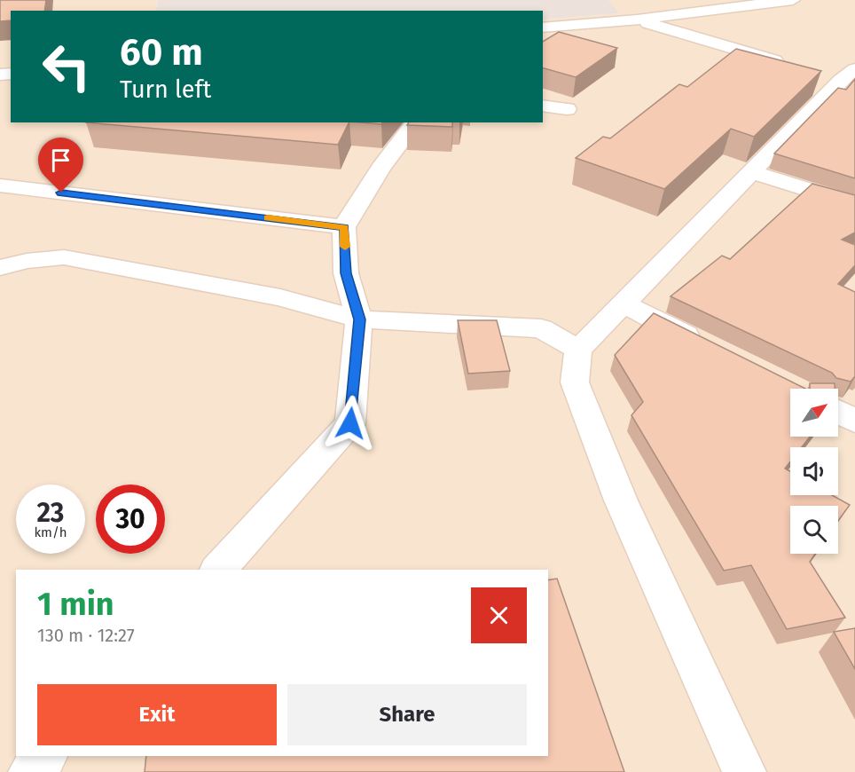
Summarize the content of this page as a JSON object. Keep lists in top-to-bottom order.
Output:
{
  "north": "top right",
  "page": {
    "turn": ["60 m", "Turn left"],
    "speed": "23 km/h",
    "limit": "30",
    "heading": ["1 min", "130 m · 12:27"],
    "buttons": ["Exit", "Share"]
  }
}
